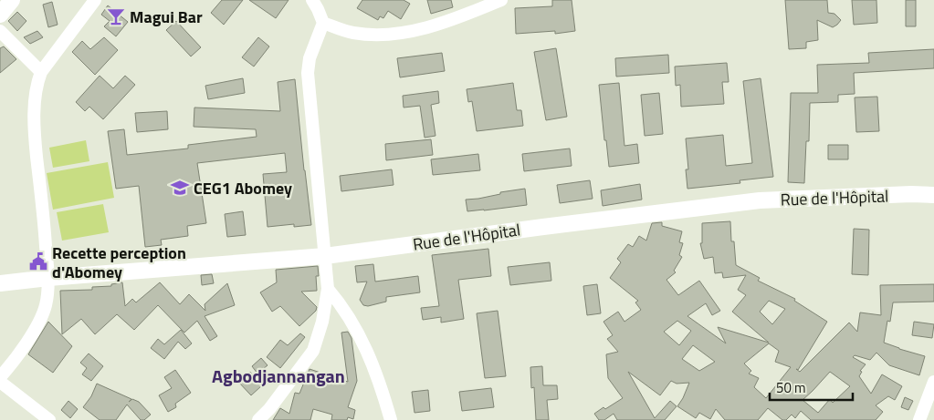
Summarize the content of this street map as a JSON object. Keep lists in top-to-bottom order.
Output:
{
  "streets": {
    "street": ["Rue de l'Hôpital"]
  },
  "districts": ["Agbodjannangan"],
  "places": {
    "bar": ["Magui Bar"],
    "school or university": ["CEG1 Abomey"],
    "public building": ["Recette perception d'Abomey"]
  },
  "scale_bar": "50 m"
}
